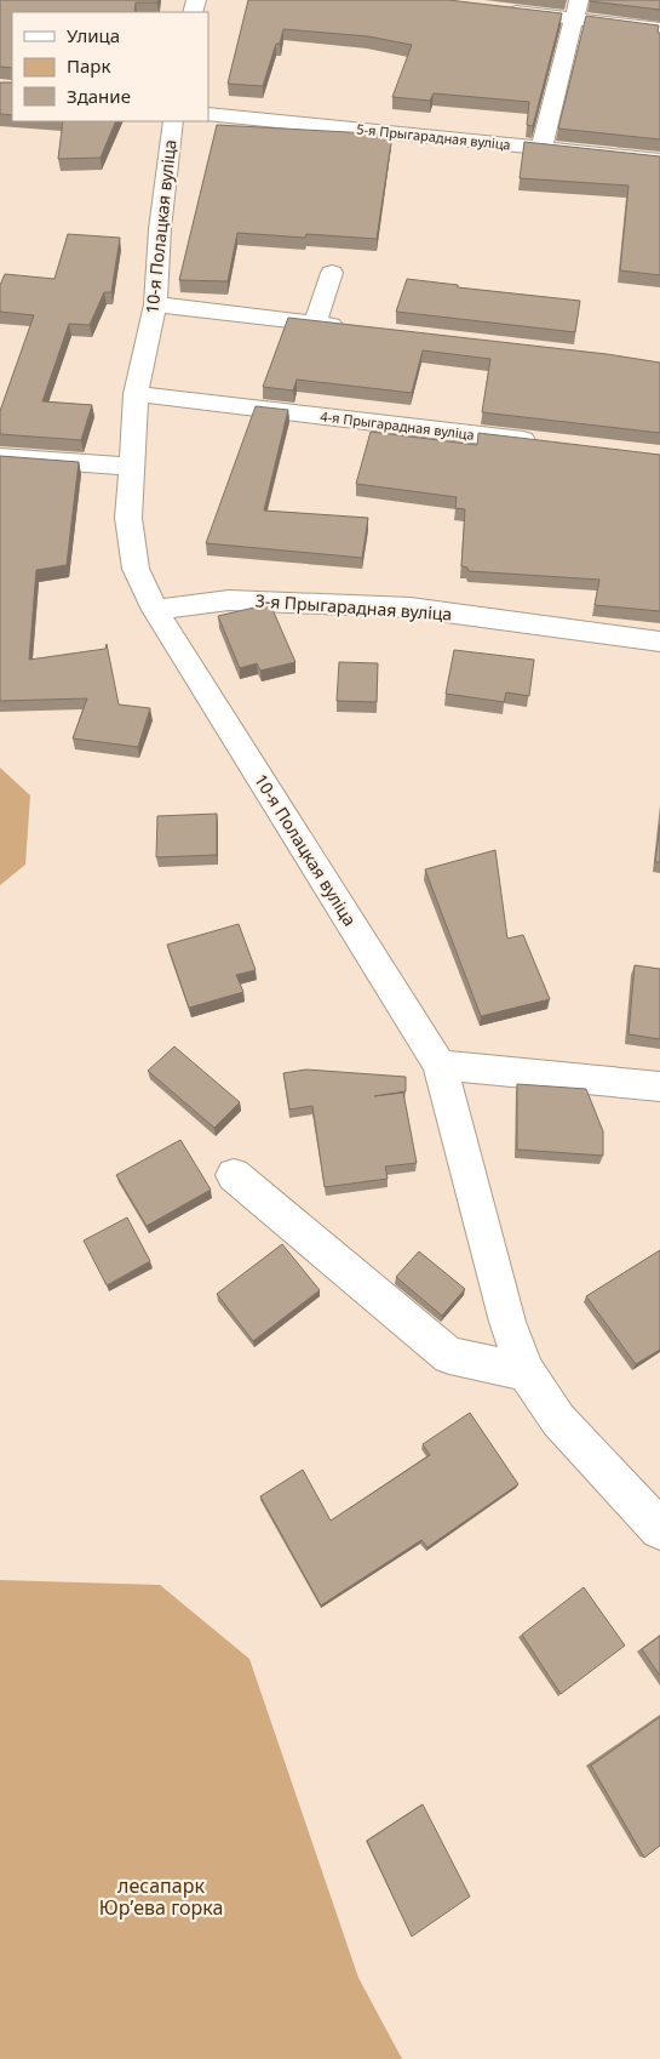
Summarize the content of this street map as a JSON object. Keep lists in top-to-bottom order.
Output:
{
  "streets": {
    "street": [
      "5-я Прыгарадная вуліца",
      "10-я Полацкая вуліца",
      "4-я Прыгарадная вуліца",
      "3-я Прыгарадная вуліца"
    ]
  },
  "crossings": [
    ["10-я Полацкая вуліца", "4-я Прыгарадная вуліца"],
    ["10-я Полацкая вуліца", "3-я Прыгарадная вуліца"]
  ],
  "parks": ["лесапарк Юрʼева горка"],
  "legend": ["Улица", "Парк", "Здание"]
}
